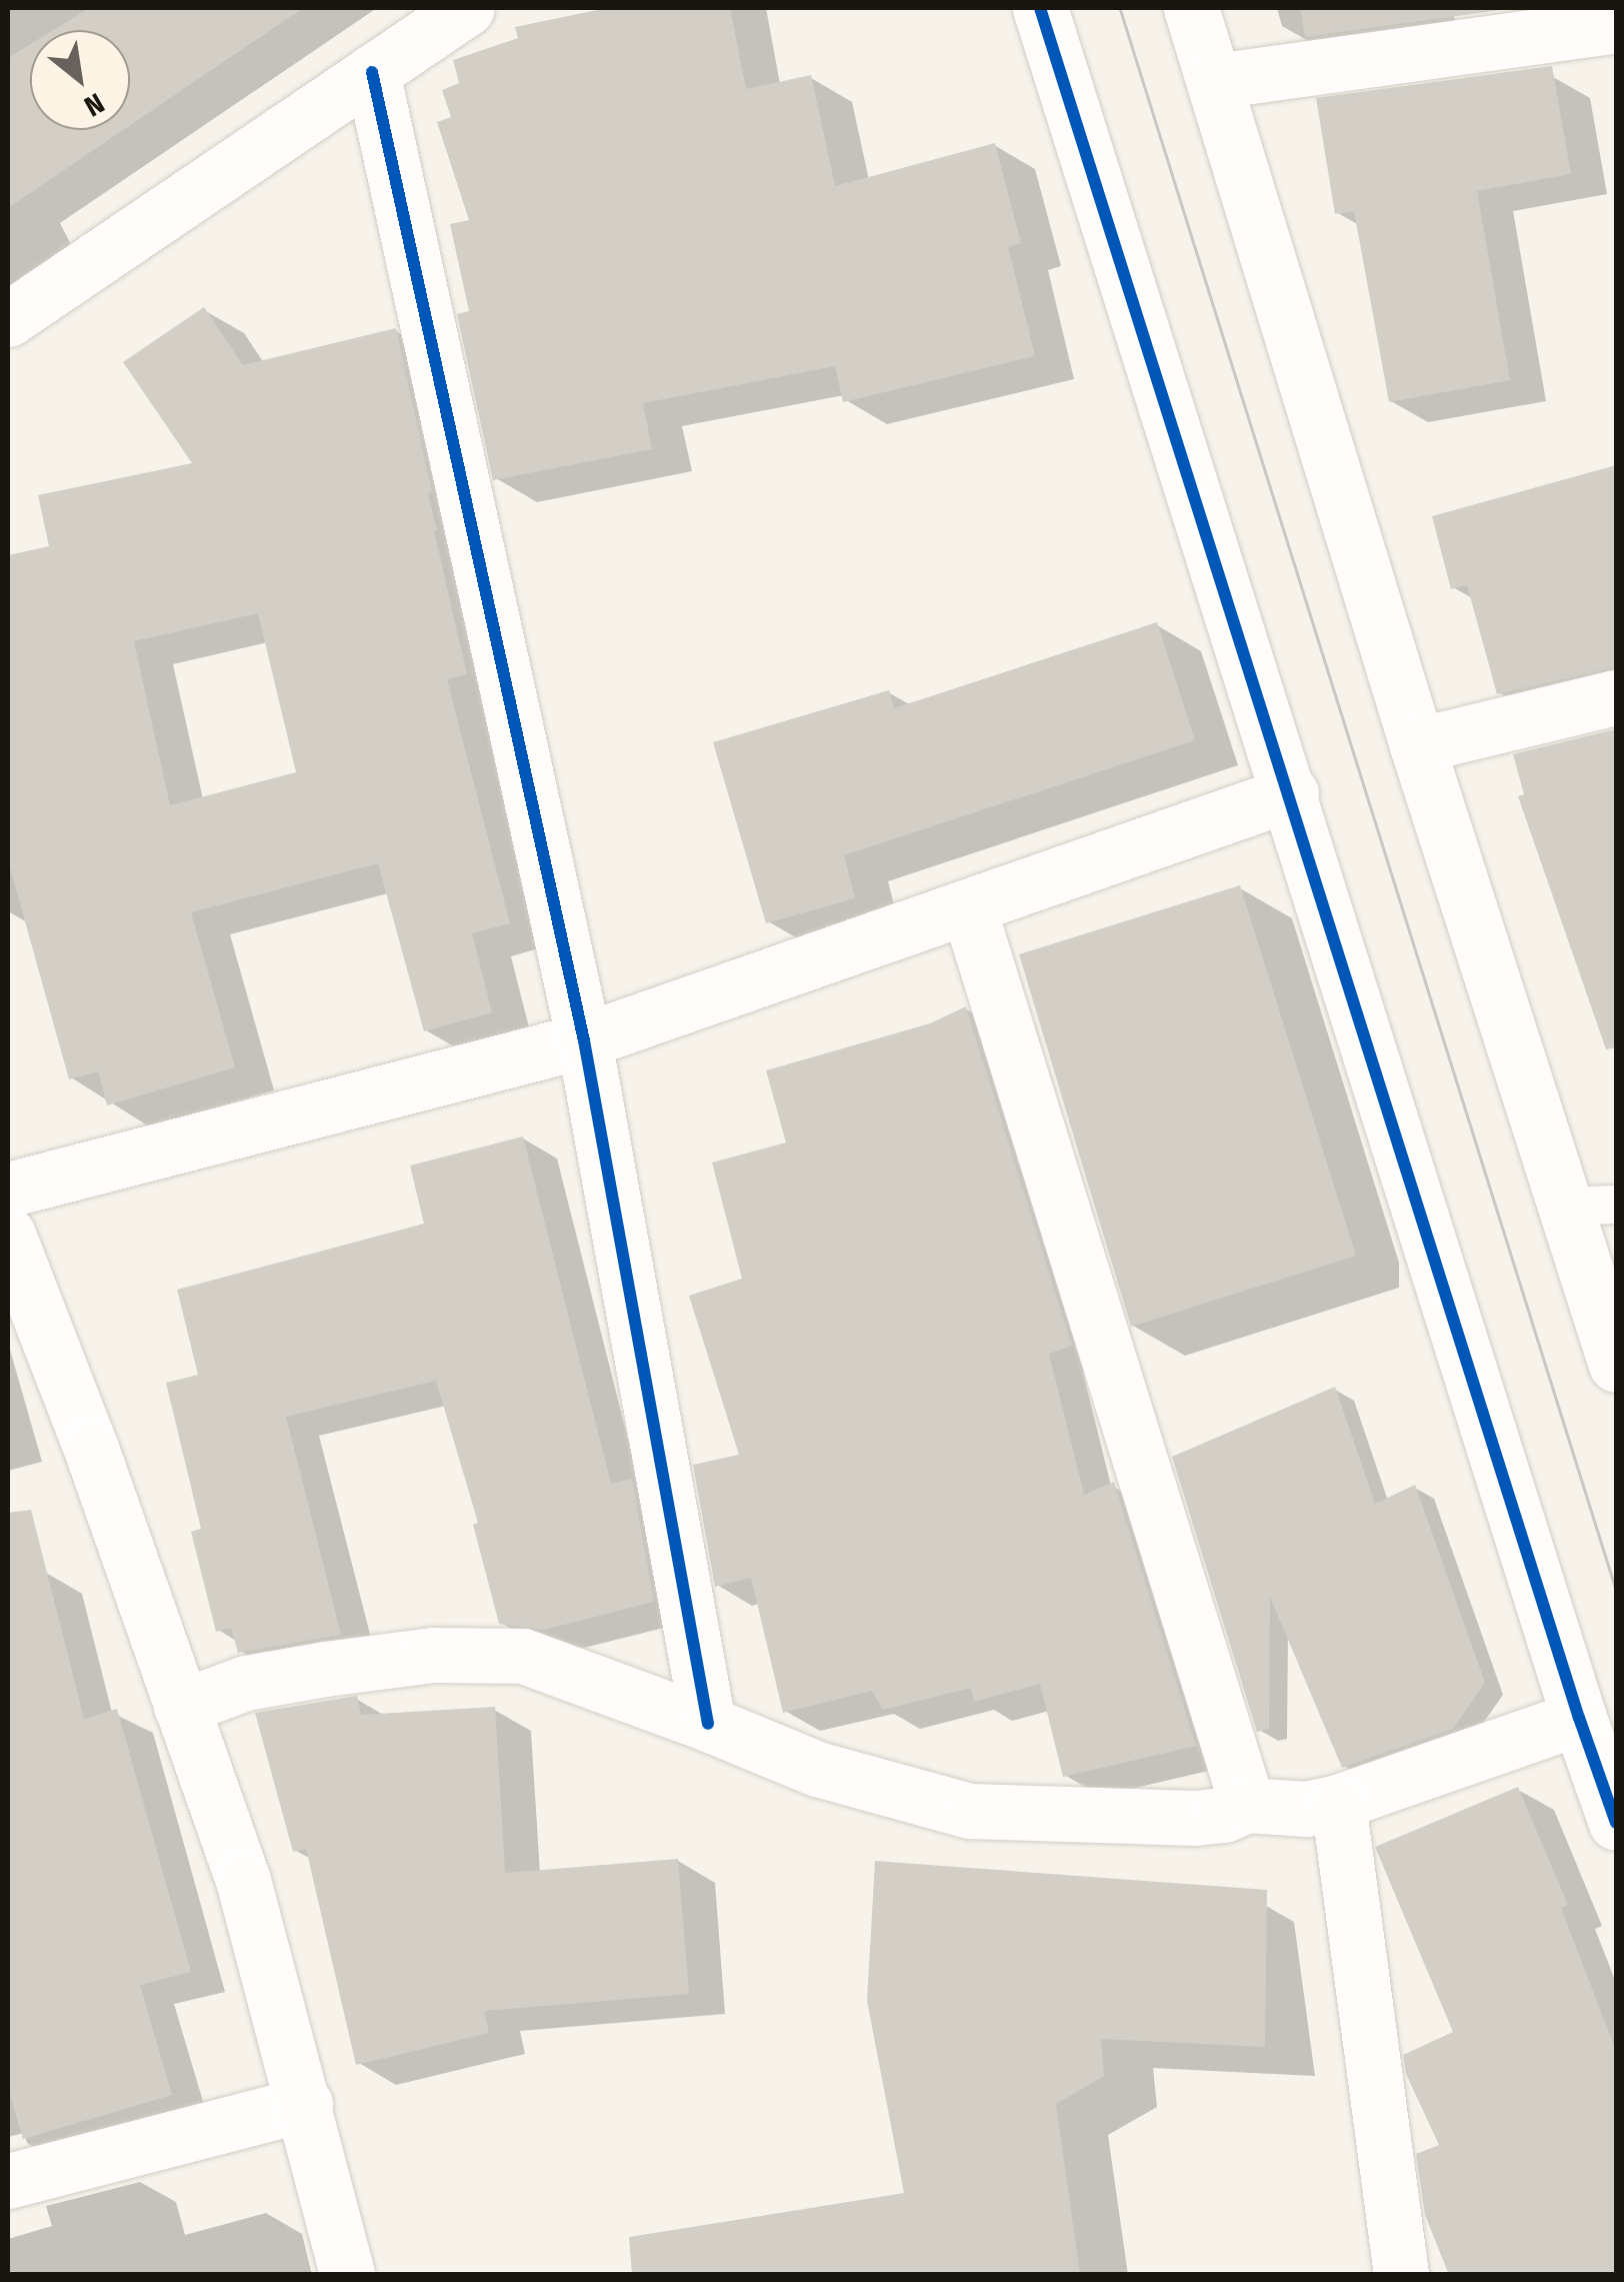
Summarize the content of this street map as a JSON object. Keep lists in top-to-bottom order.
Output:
{
  "north": "bottom right"
}
